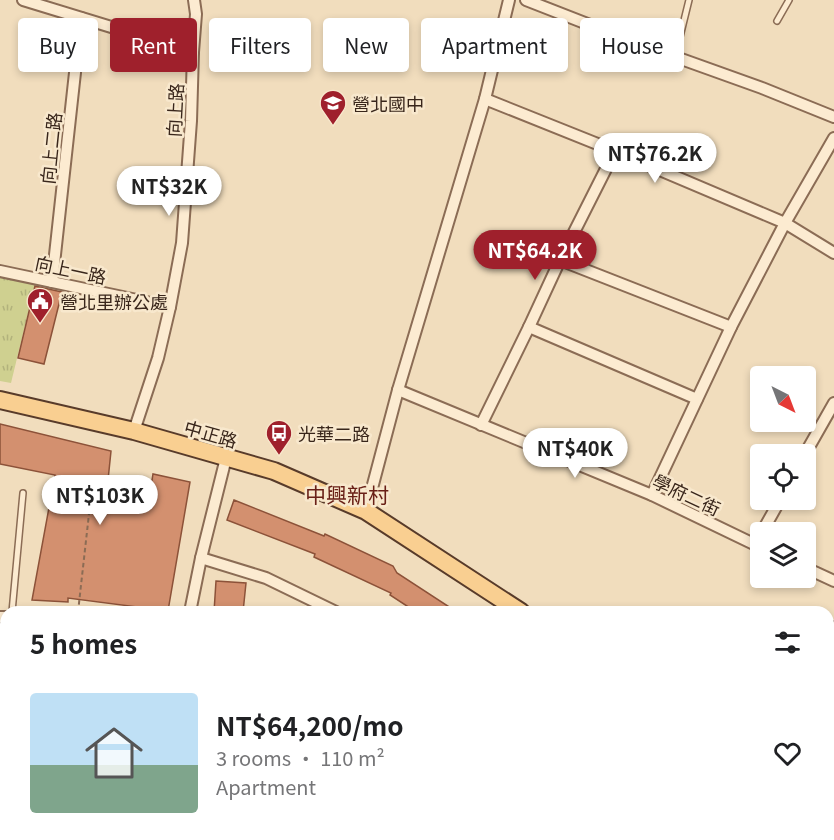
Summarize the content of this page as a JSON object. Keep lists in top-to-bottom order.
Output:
{
  "streets": {
    "main road": ["中正路"],
    "street": [
      "向上路",
      "向上二路",
      "向上一路",
      "學府二街"
    ]
  },
  "crossings": [
    ["向上路", "向上一路"],
    ["向上路", "中正路"],
    ["向上二路", "向上一路"]
  ],
  "districts": ["中興新村"],
  "places": {
    "school or university": ["營北國中"],
    "public building": ["營北里辦公處"],
    "bus stop": ["光華二路"]
  },
  "north": "bottom right",
  "page": {
    "chip": [
      "Buy",
      "Rent",
      "Filters",
      "New",
      "Apartment",
      "House"
    ],
    "price": [
      "NT$76.2K",
      "NT$32K",
      "NT$64.2K",
      "NT$40K",
      "NT$103K"
    ],
    "heading": "5 homes",
    "list": [
      {
        "name": "NT$64,200/mo",
        "note": "3 rooms · 110 m² · Apartment"
      }
    ]
  }
}
